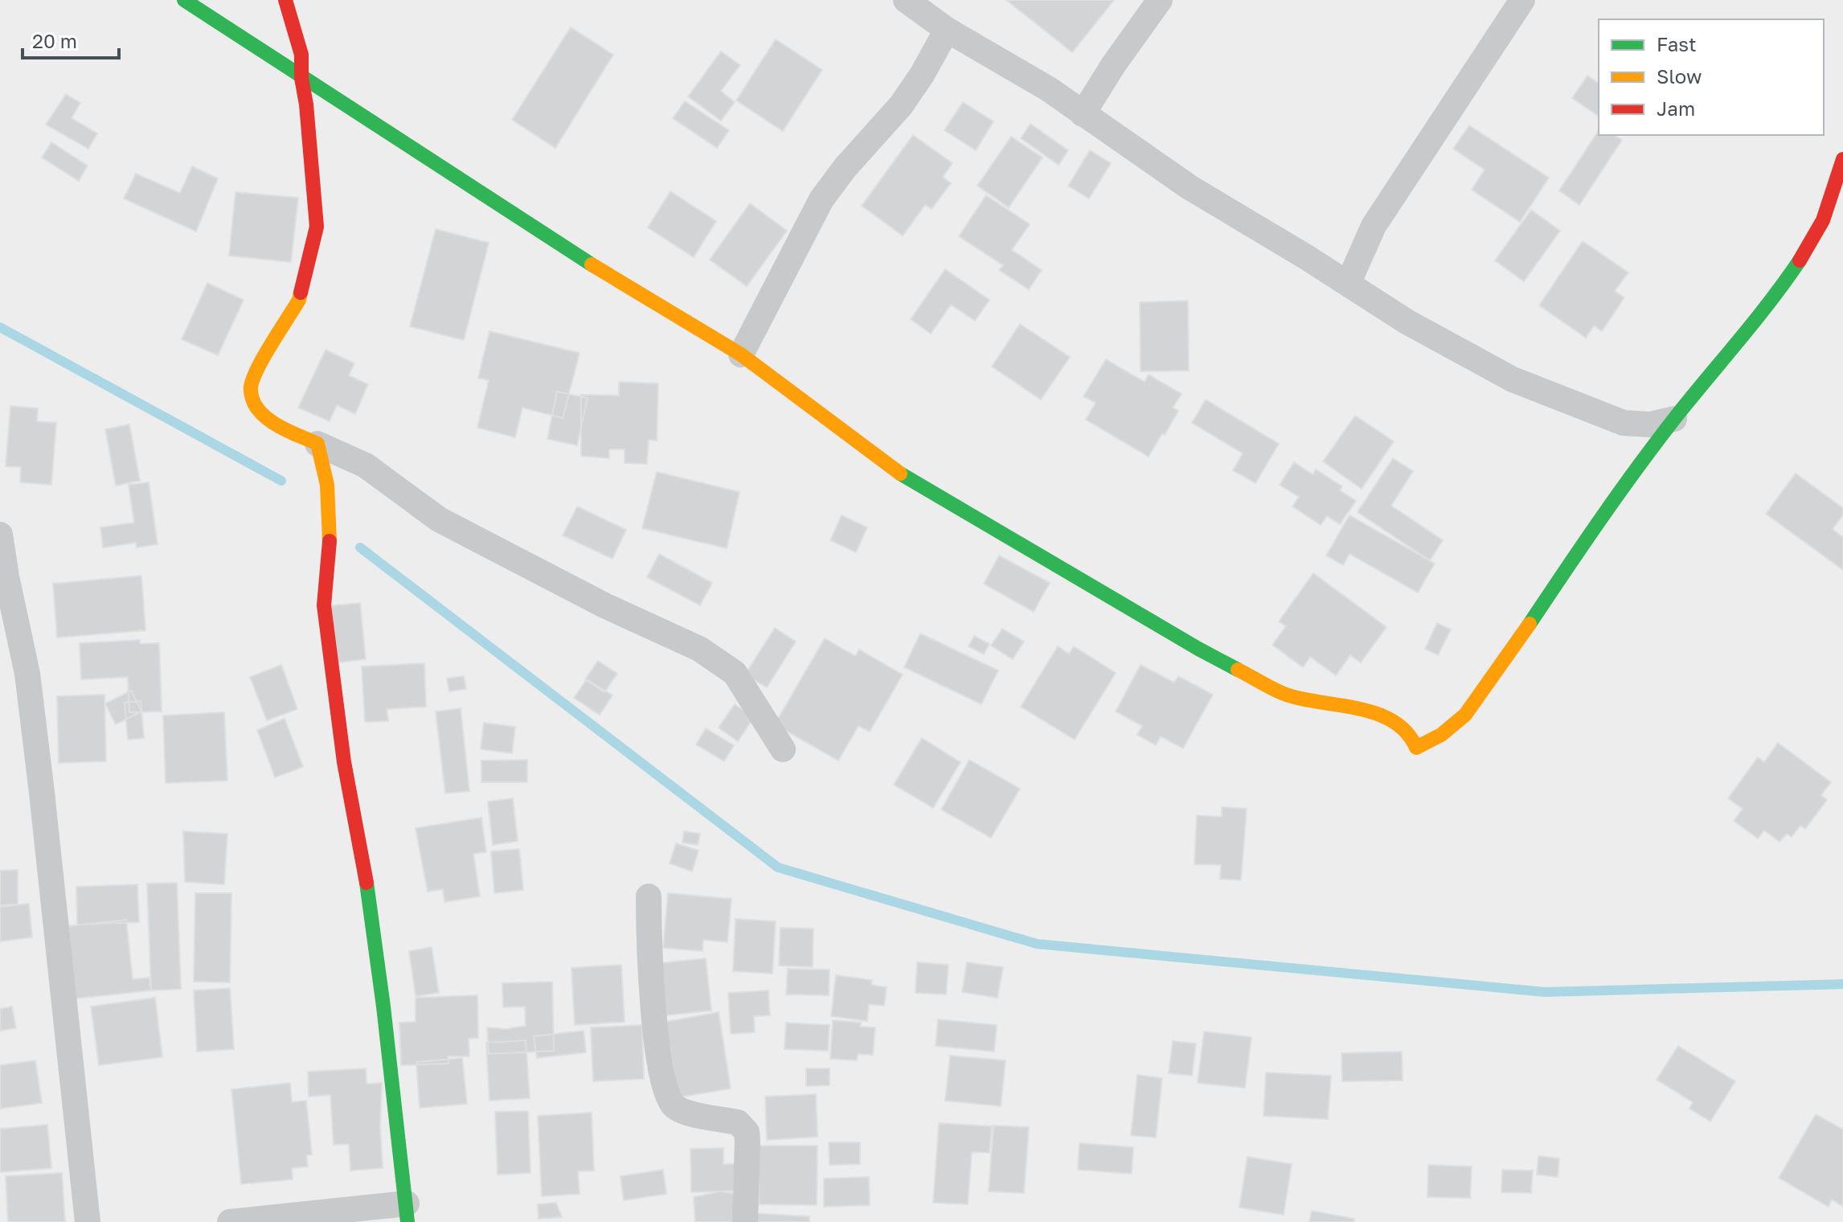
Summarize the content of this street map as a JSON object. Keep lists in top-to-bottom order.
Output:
{
  "legend": ["Fast", "Slow", "Jam"],
  "scale_bar": "20 m"
}
